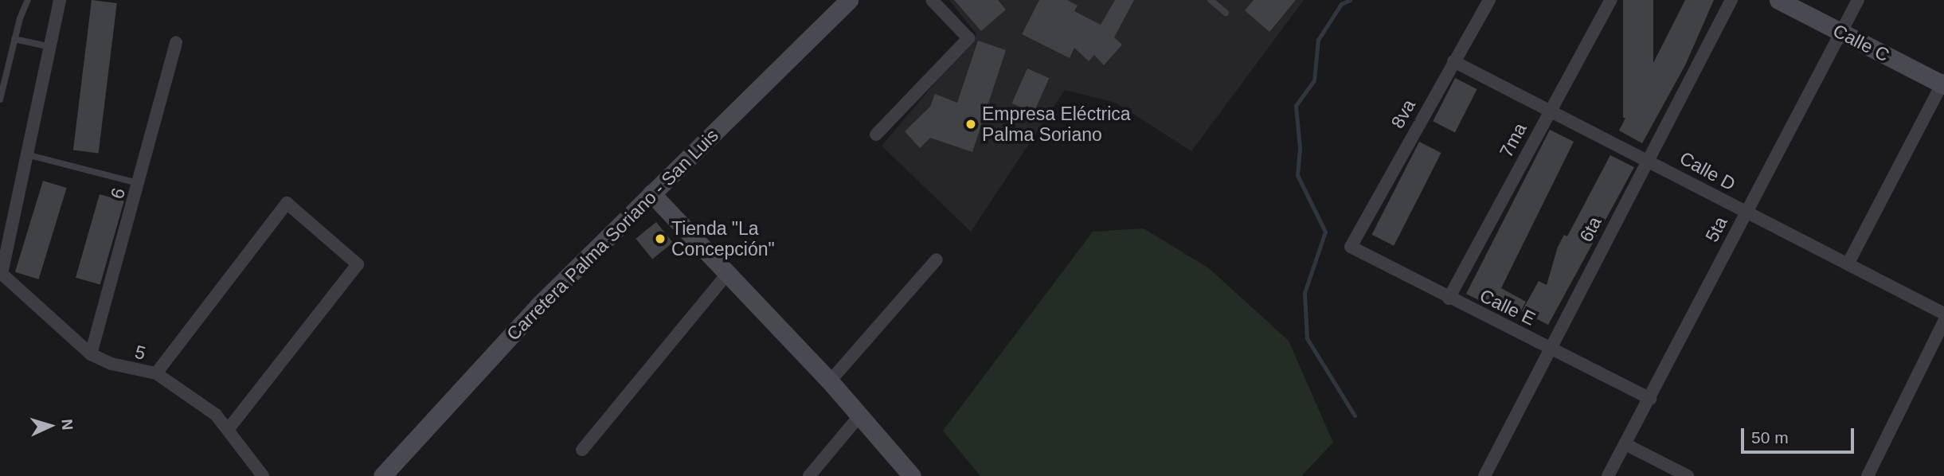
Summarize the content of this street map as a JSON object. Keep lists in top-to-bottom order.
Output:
{
  "streets": {
    "main road": ["Calle C", "Carretera Palma Soriano - San Luis"],
    "street": [
      "8va",
      "7ma",
      "Calle D",
      "6",
      "6ta",
      "5ta",
      "Calle E",
      "5"
    ]
  },
  "crossings": [
    ["Calle C", "5ta"],
    ["8va", "Calle D"],
    ["8va", "Calle E"],
    ["7ma", "Calle D"],
    ["7ma", "Calle E"],
    ["Calle D", "6ta"],
    ["Calle D", "5ta"],
    ["6", "5"],
    ["6ta", "Calle E"],
    ["5ta", "Calle E"]
  ],
  "places": ["Empresa Eléctrica Palma Soriano", "Tienda \"La Concepción\""],
  "scale_bar": "50 m",
  "north": "right"
}
